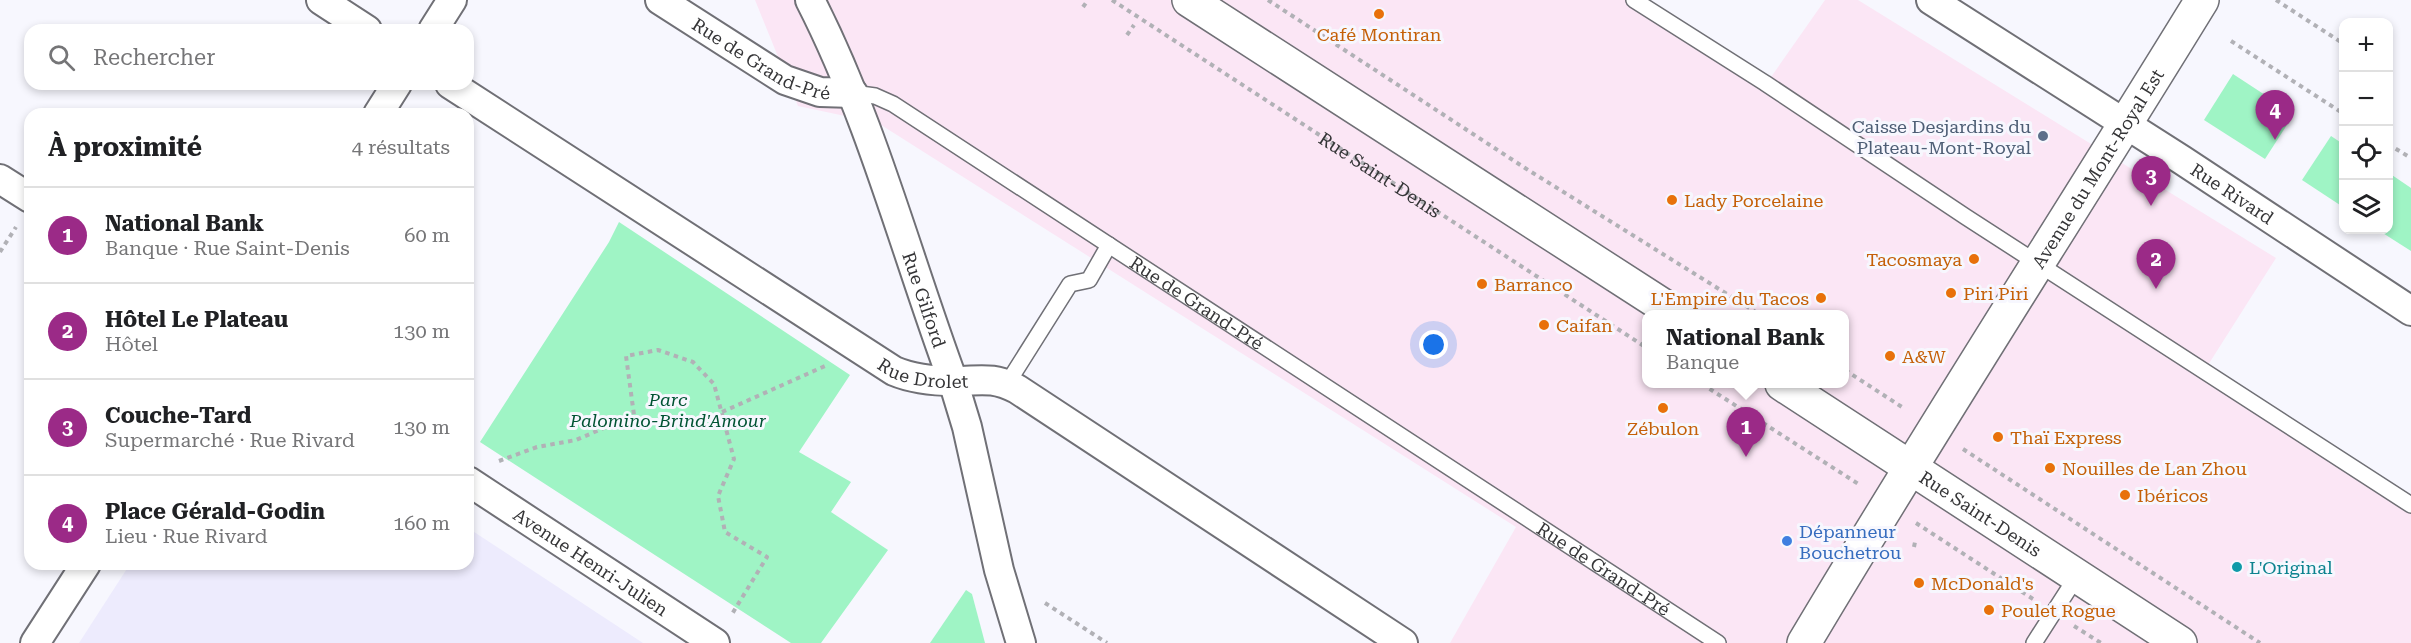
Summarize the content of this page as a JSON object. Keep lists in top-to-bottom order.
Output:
{
  "streets": {
    "main road": ["Avenue du Mont-Royal Est", "Rue Saint-Denis"],
    "street": [
      "Rue de Grand-Pré",
      "Rue Rivard",
      "Rue Gilford",
      "Rue Drolet",
      "Avenue Henri-Julien"
    ]
  },
  "crossings": [
    ["Rue de Grand-Pré", "Rue Gilford"],
    ["Avenue du Mont-Royal Est", "Rue Saint-Denis"],
    ["Avenue du Mont-Royal Est", "Rue Rivard"],
    ["Rue Gilford", "Rue Drolet"]
  ],
  "parks": ["Parc Palomino-Brind'Amour"],
  "places": [
    "Café Montiran",
    "Caisse Desjardins du Plateau-Mont-Royal",
    "Lady Porcelaine",
    "Tacosmaya",
    "Barranco",
    "Piri Piri",
    "L'Empire du Tacos",
    "Caifan",
    "A&W",
    "Zébulon",
    "Thaï Express",
    "Nouilles de Lan Zhou",
    "Ibéricos",
    "Dépanneur Bouchetrou",
    "L'Original",
    "McDonald's",
    "Poulet Rogue"
  ],
  "page": {
    "map_buttons": ["+", "−"],
    "search": "Rechercher",
    "pins": [
      "4",
      "3",
      "2",
      "1"
    ],
    "heading": ["À proximité", "4 résultats"],
    "list": [
      {
        "mark": "1",
        "name": "National Bank",
        "note": "Banque · Rue Saint-Denis",
        "value": "60 m"
      },
      {
        "mark": "2",
        "name": "Hôtel Le Plateau",
        "note": "Hôtel",
        "value": "130 m"
      },
      {
        "mark": "3",
        "name": "Couche-Tard",
        "note": "Supermarché · Rue Rivard",
        "value": "130 m"
      },
      {
        "mark": "4",
        "name": "Place Gérald-Godin",
        "note": "Lieu · Rue Rivard",
        "value": "160 m"
      }
    ],
    "popup": ["National Bank", "Banque"]
  }
}
